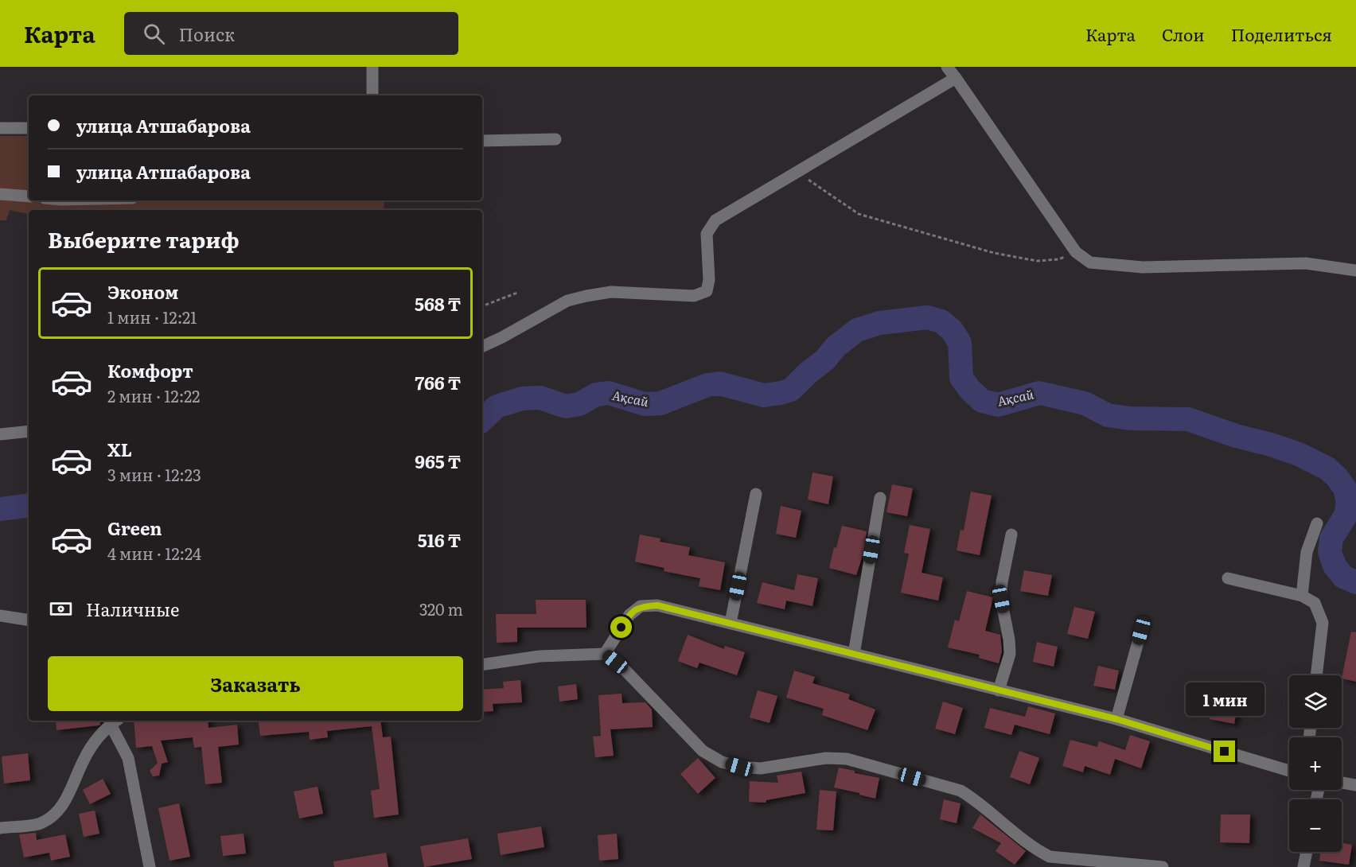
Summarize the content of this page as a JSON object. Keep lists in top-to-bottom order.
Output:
{
  "water": ["Ақсай"],
  "page": {
    "header": "Карта",
    "search": "Поиск",
    "nav": ["Карта", "Слои", "Поделиться"],
    "banner": ["улица Атшабарова", "улица Атшабарова"],
    "heading": "Выберите тариф",
    "list": [
      {
        "name": "Эконом",
        "note": "1 мин · 12:21",
        "value": "568 ₸"
      },
      {
        "name": "Комфорт",
        "note": "2 мин · 12:22",
        "value": "766 ₸"
      },
      {
        "name": "XL",
        "note": "3 мин · 12:23",
        "value": "965 ₸"
      },
      {
        "name": "Green",
        "note": "4 мин · 12:24",
        "value": "516 ₸"
      }
    ],
    "pay": ["Наличные", "320 m"],
    "buttons": "Заказать",
    "map_buttons": ["+", "−"],
    "bubble": "1 мин"
  }
}
